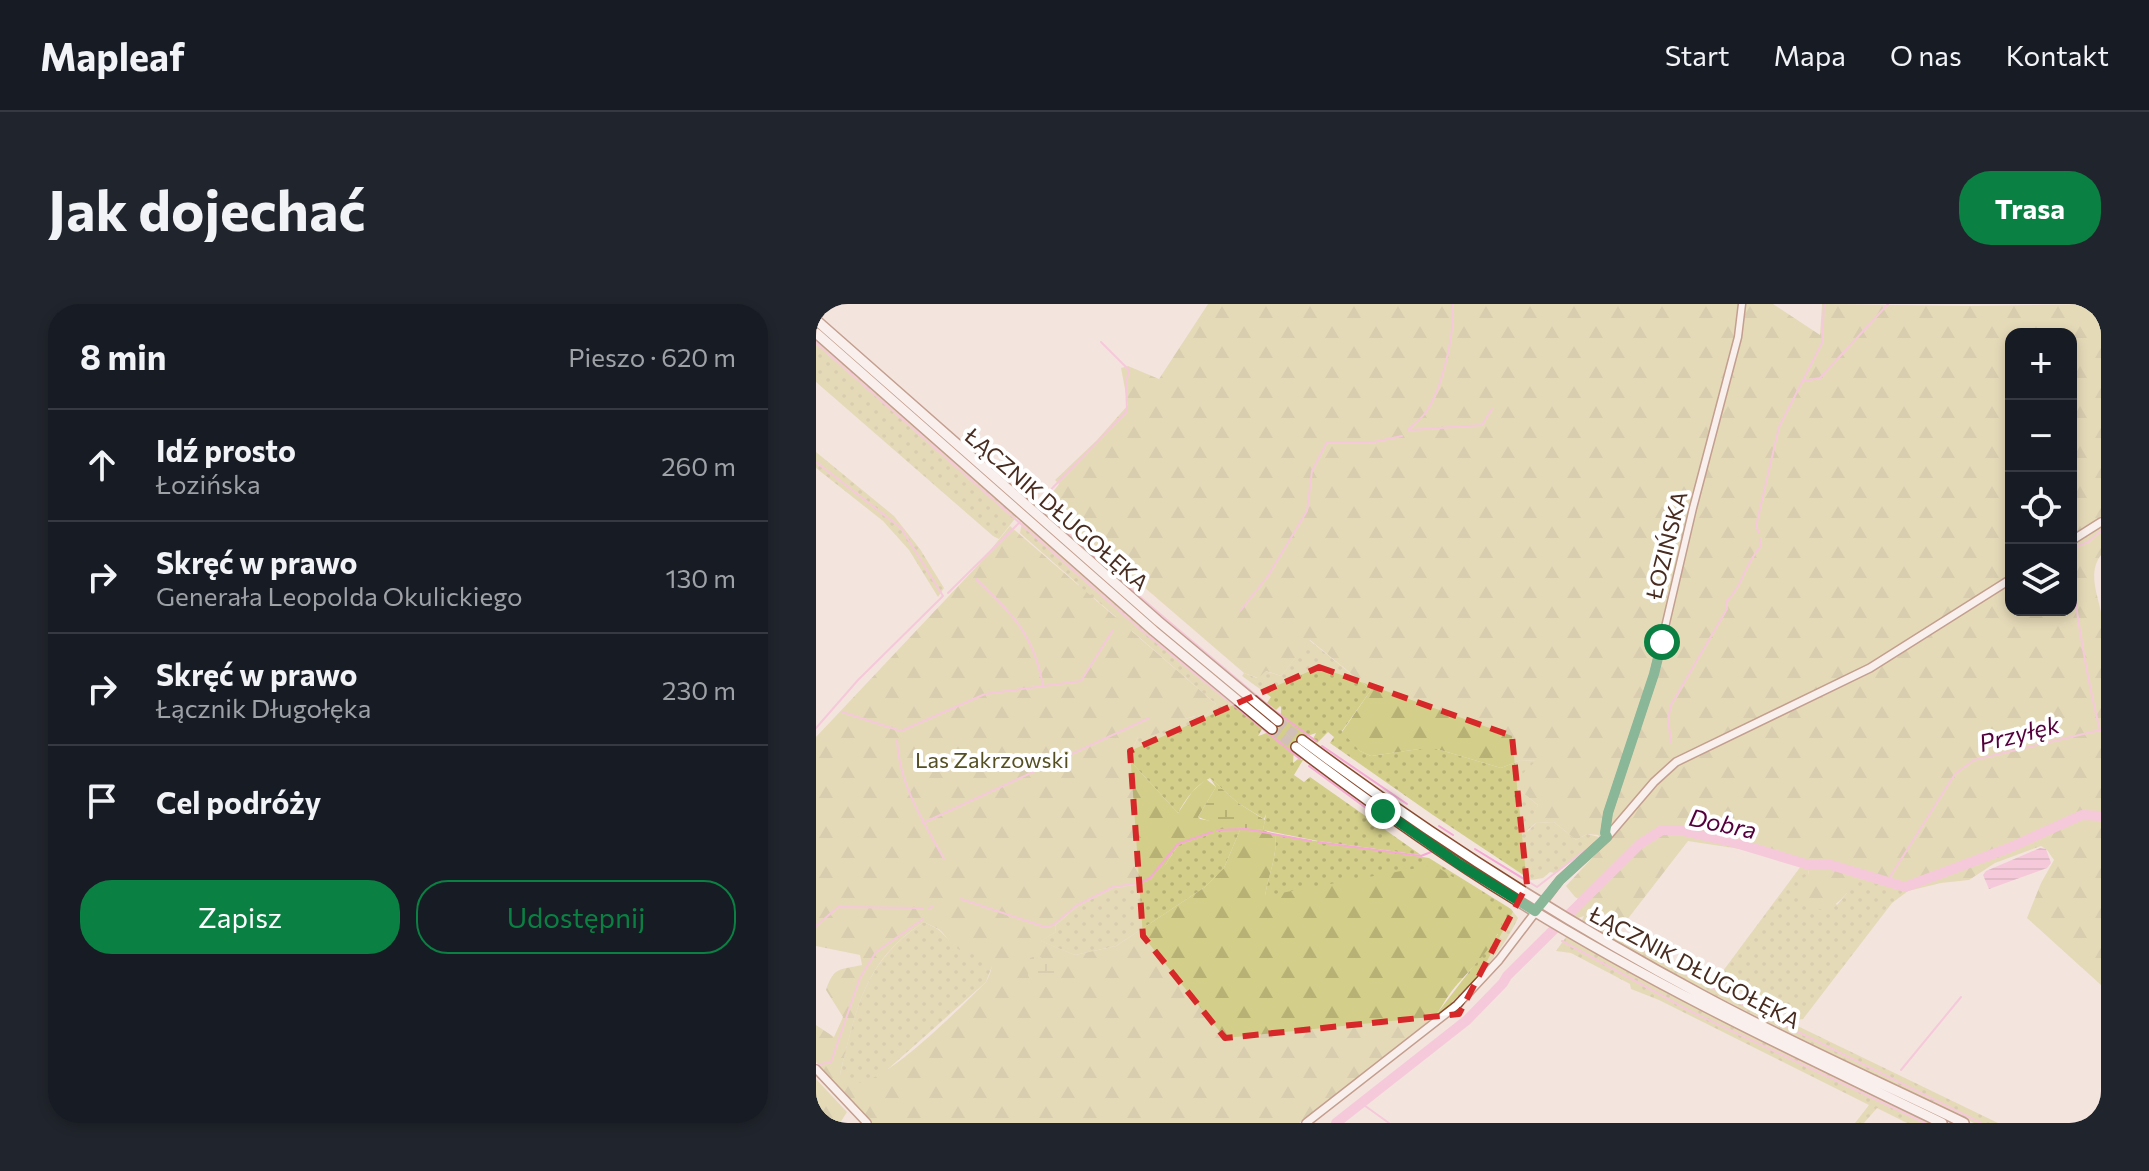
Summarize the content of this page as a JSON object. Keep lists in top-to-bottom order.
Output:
{
  "streets": {
    "main road": ["ŁĄCZNIK DŁUGOŁĘKA"],
    "street": ["ŁOZIŃSKA"]
  },
  "water": ["Przyłęk", "Dobra"],
  "parks": ["Las Zakrzowski"],
  "page": {
    "header": "Mapleaf",
    "nav": [
      "Start",
      "Mapa",
      "O nas",
      "Kontakt"
    ],
    "buttons": [
      "Trasa",
      ["Zapisz", "Udostępnij"]
    ],
    "title": "Jak dojechać",
    "heading": ["8 min", "Pieszo · 620 m"],
    "map_buttons": ["+", "−"],
    "list": [
      ["Idź prosto", "Łozińska", "260 m"],
      ["Skręć w prawo", "Generała Leopolda Okulickiego", "130 m"],
      ["Skręć w prawo", "Łącznik Długołęka", "230 m"],
      "Cel podróży"
    ]
  }
}
